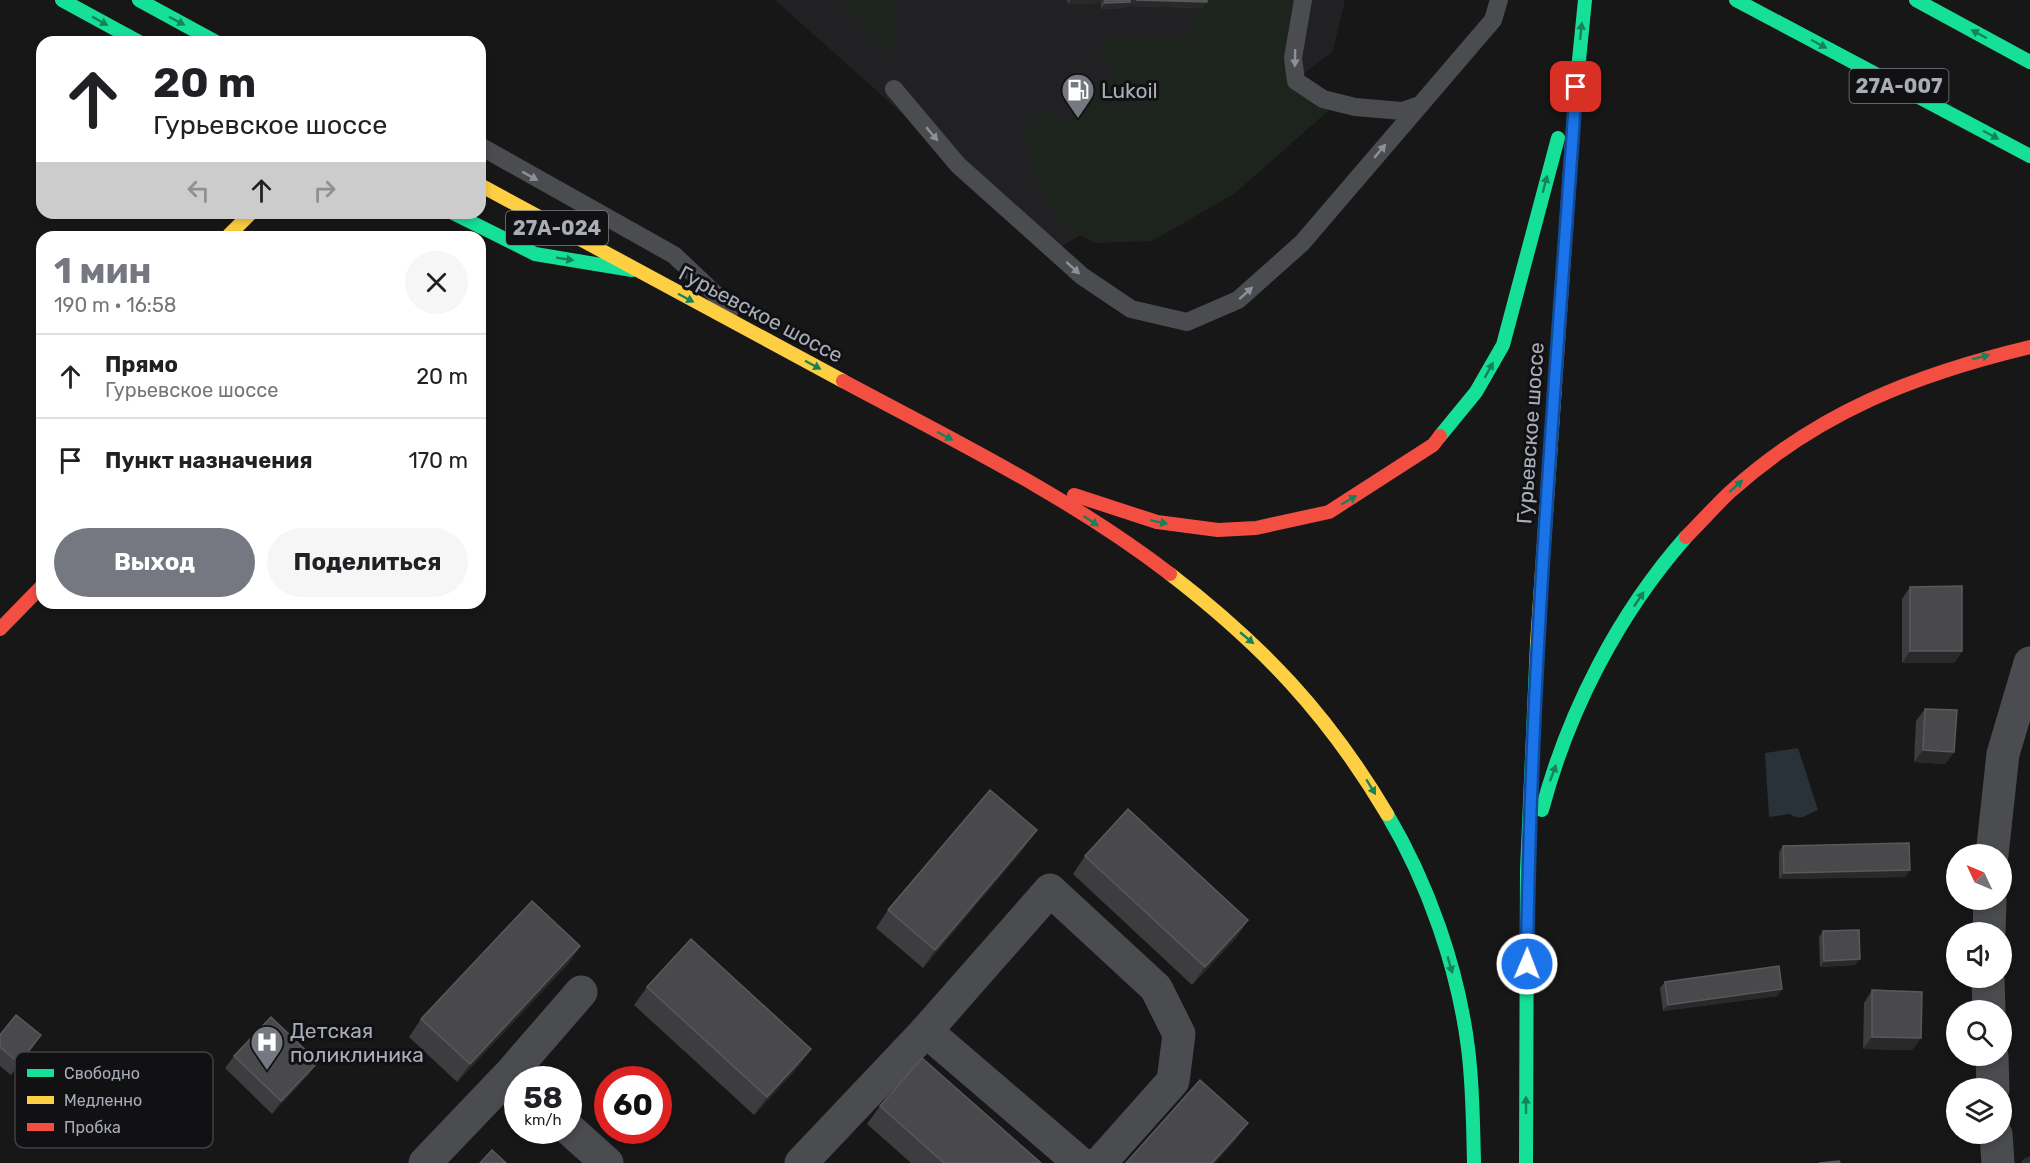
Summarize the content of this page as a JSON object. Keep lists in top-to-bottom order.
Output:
{
  "streets": {
    "main road": ["27А-007", "27А-024", "Гурьевское шоссе"]
  },
  "places": {
    "fuel station": ["Lukoil"],
    "hospital": ["Детская поликлиника"]
  },
  "legend": ["Свободно", "Медленно", "Пробка"],
  "north": "top left",
  "page": {
    "turn": ["20 m", "Гурьевское шоссе"],
    "heading": ["1 мин", "190 m · 16:58"],
    "list": [
      {
        "name": "Прямо",
        "note": "Гурьевское шоссе",
        "value": "20 m"
      },
      {
        "name": "Пункт назначения",
        "value": "170 m"
      }
    ],
    "buttons": ["Выход", "Поделиться"],
    "speed": "58 km/h",
    "limit": "60"
  }
}
